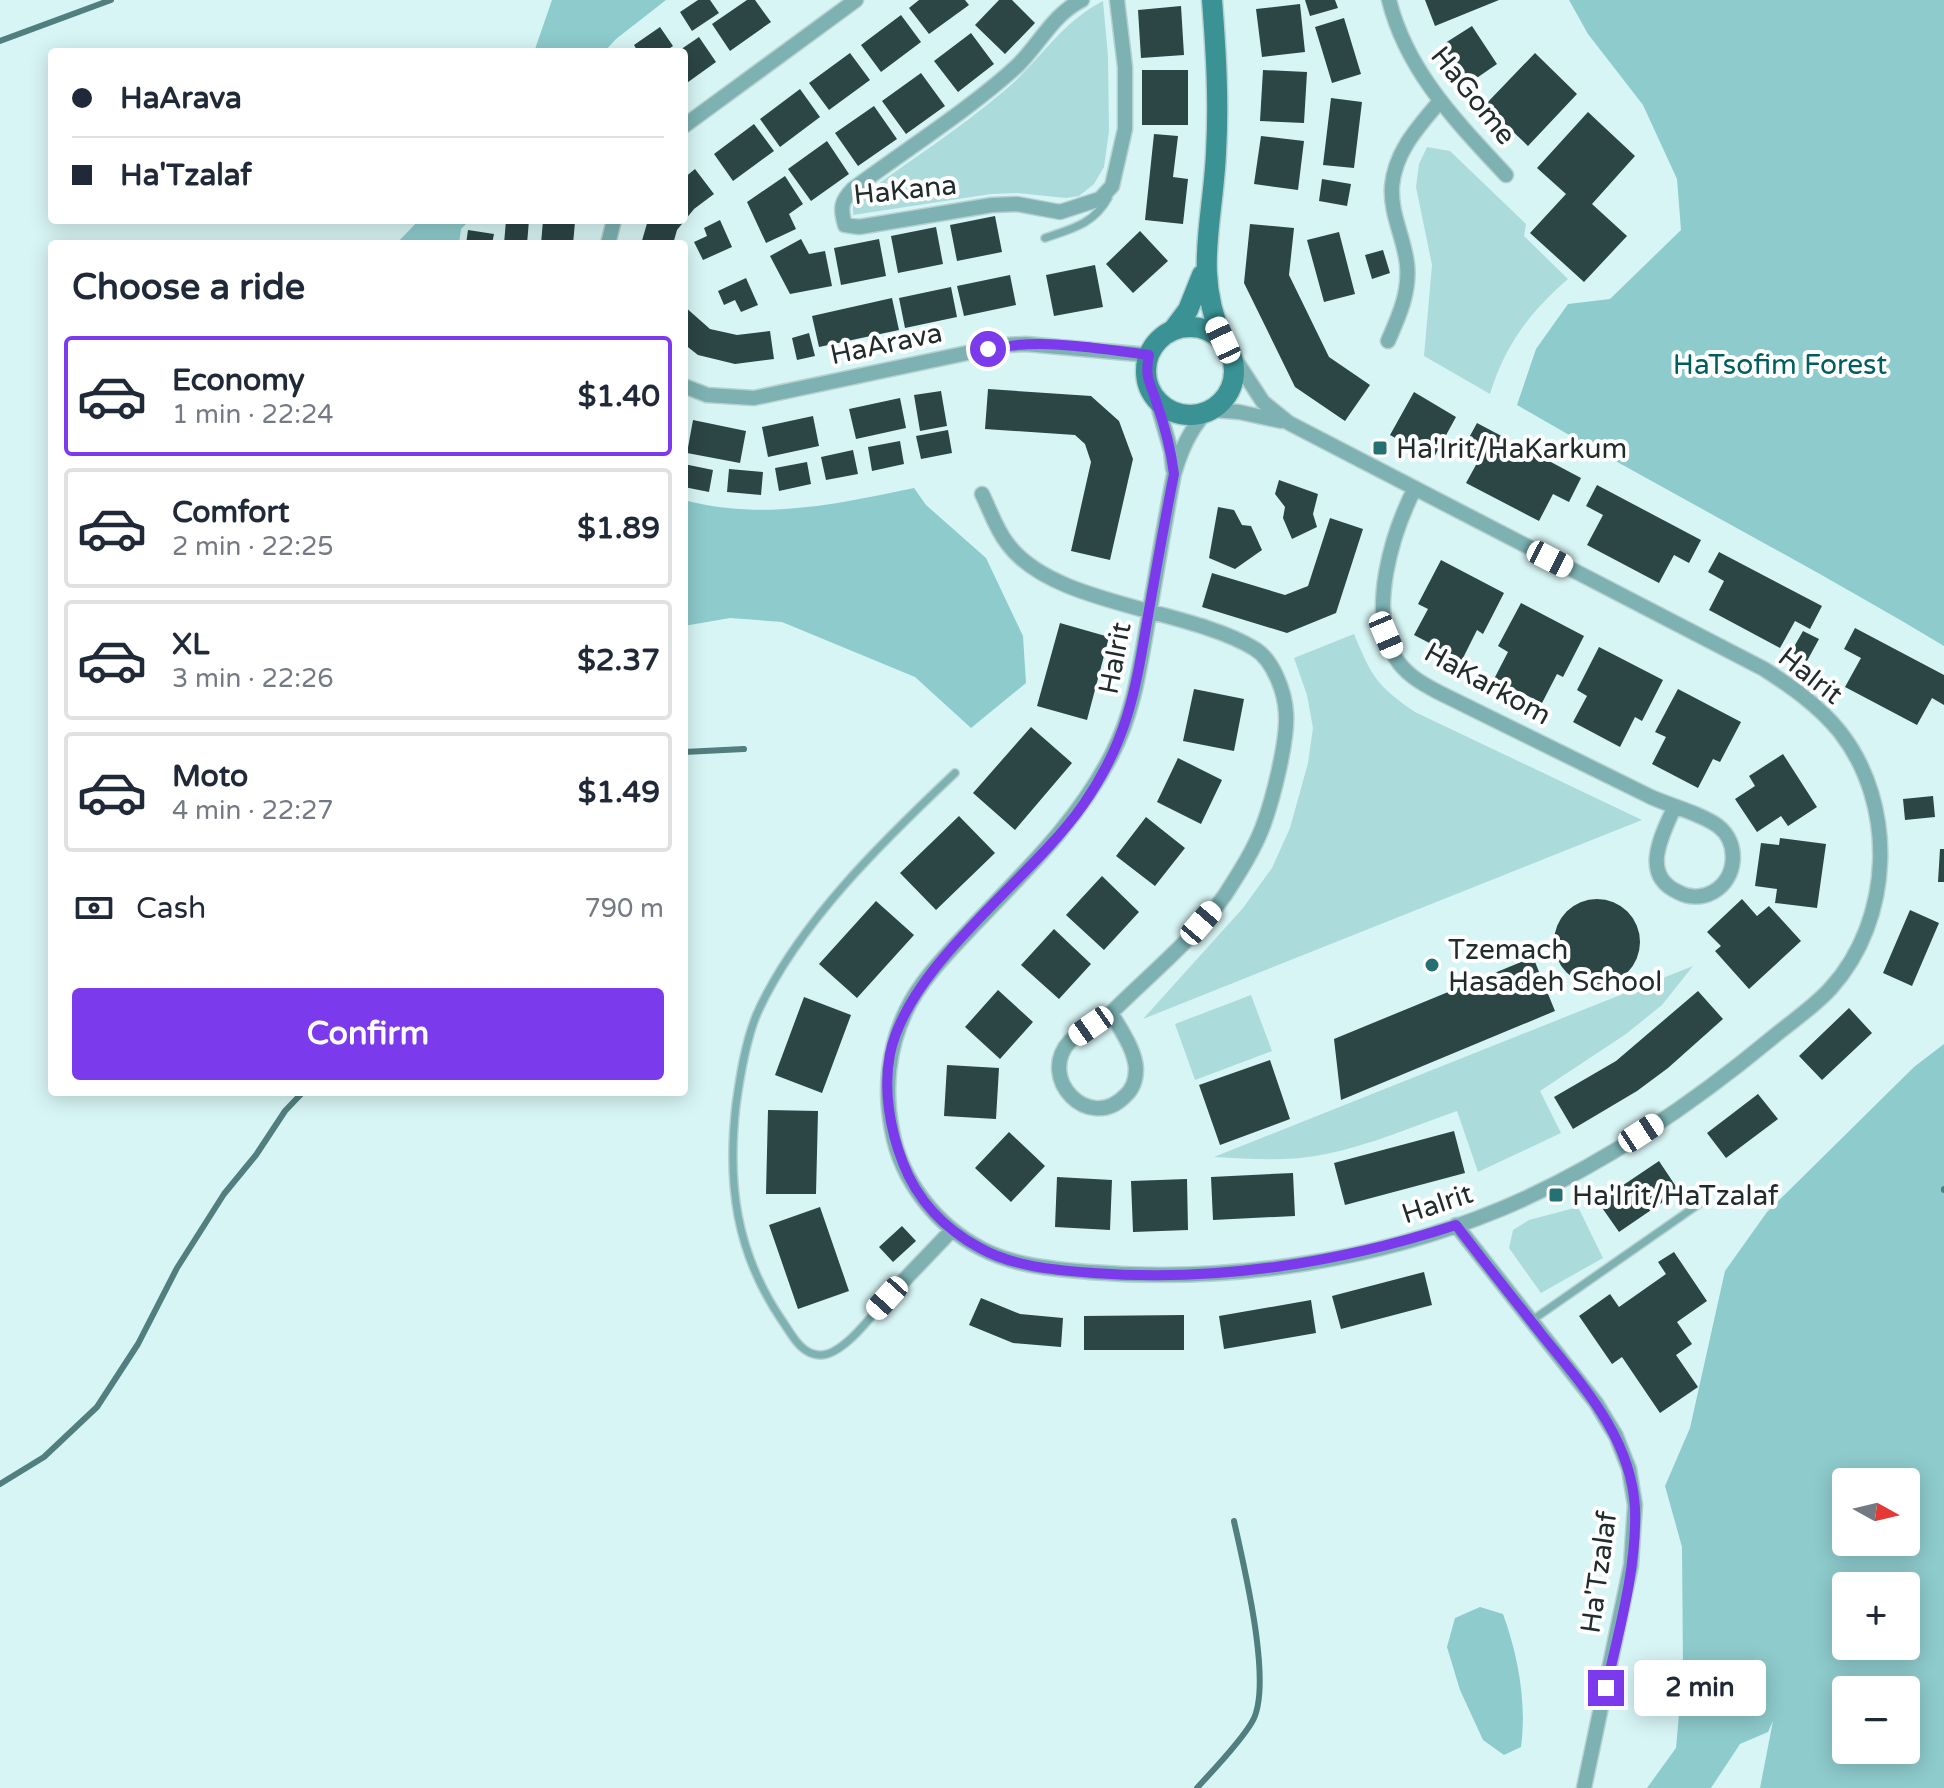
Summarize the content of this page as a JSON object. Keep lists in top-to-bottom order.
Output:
{
  "streets": {
    "street": [
      "HaGome",
      "HaKana",
      "HaArava",
      "HaIrit",
      "HaKarkom",
      "Ha'Tzalaf"
    ]
  },
  "crossings": [
    ["HaArava", "HaIrit"],
    ["HaIrit", "HaKarkom"],
    ["HaIrit", "Ha'Tzalaf"]
  ],
  "parks": ["HaTsofim Forest"],
  "places": {
    "transit": ["Ha'Irit/HaKarkum", "Ha'Irit/HaTzalaf"],
    "other": ["Tzemach Hasadeh School"]
  },
  "north": "right",
  "page": {
    "banner": ["HaArava", "Ha'Tzalaf"],
    "heading": "Choose a ride",
    "list": [
      {
        "name": "Economy",
        "note": "1 min · 22:24",
        "value": "$1.40"
      },
      {
        "name": "Comfort",
        "note": "2 min · 22:25",
        "value": "$1.89"
      },
      {
        "name": "XL",
        "note": "3 min · 22:26",
        "value": "$2.37"
      },
      {
        "name": "Moto",
        "note": "4 min · 22:27",
        "value": "$1.49"
      }
    ],
    "pay": ["Cash", "790 m"],
    "buttons": "Confirm",
    "map_buttons": ["+", "−"],
    "bubble": "2 min"
  }
}
